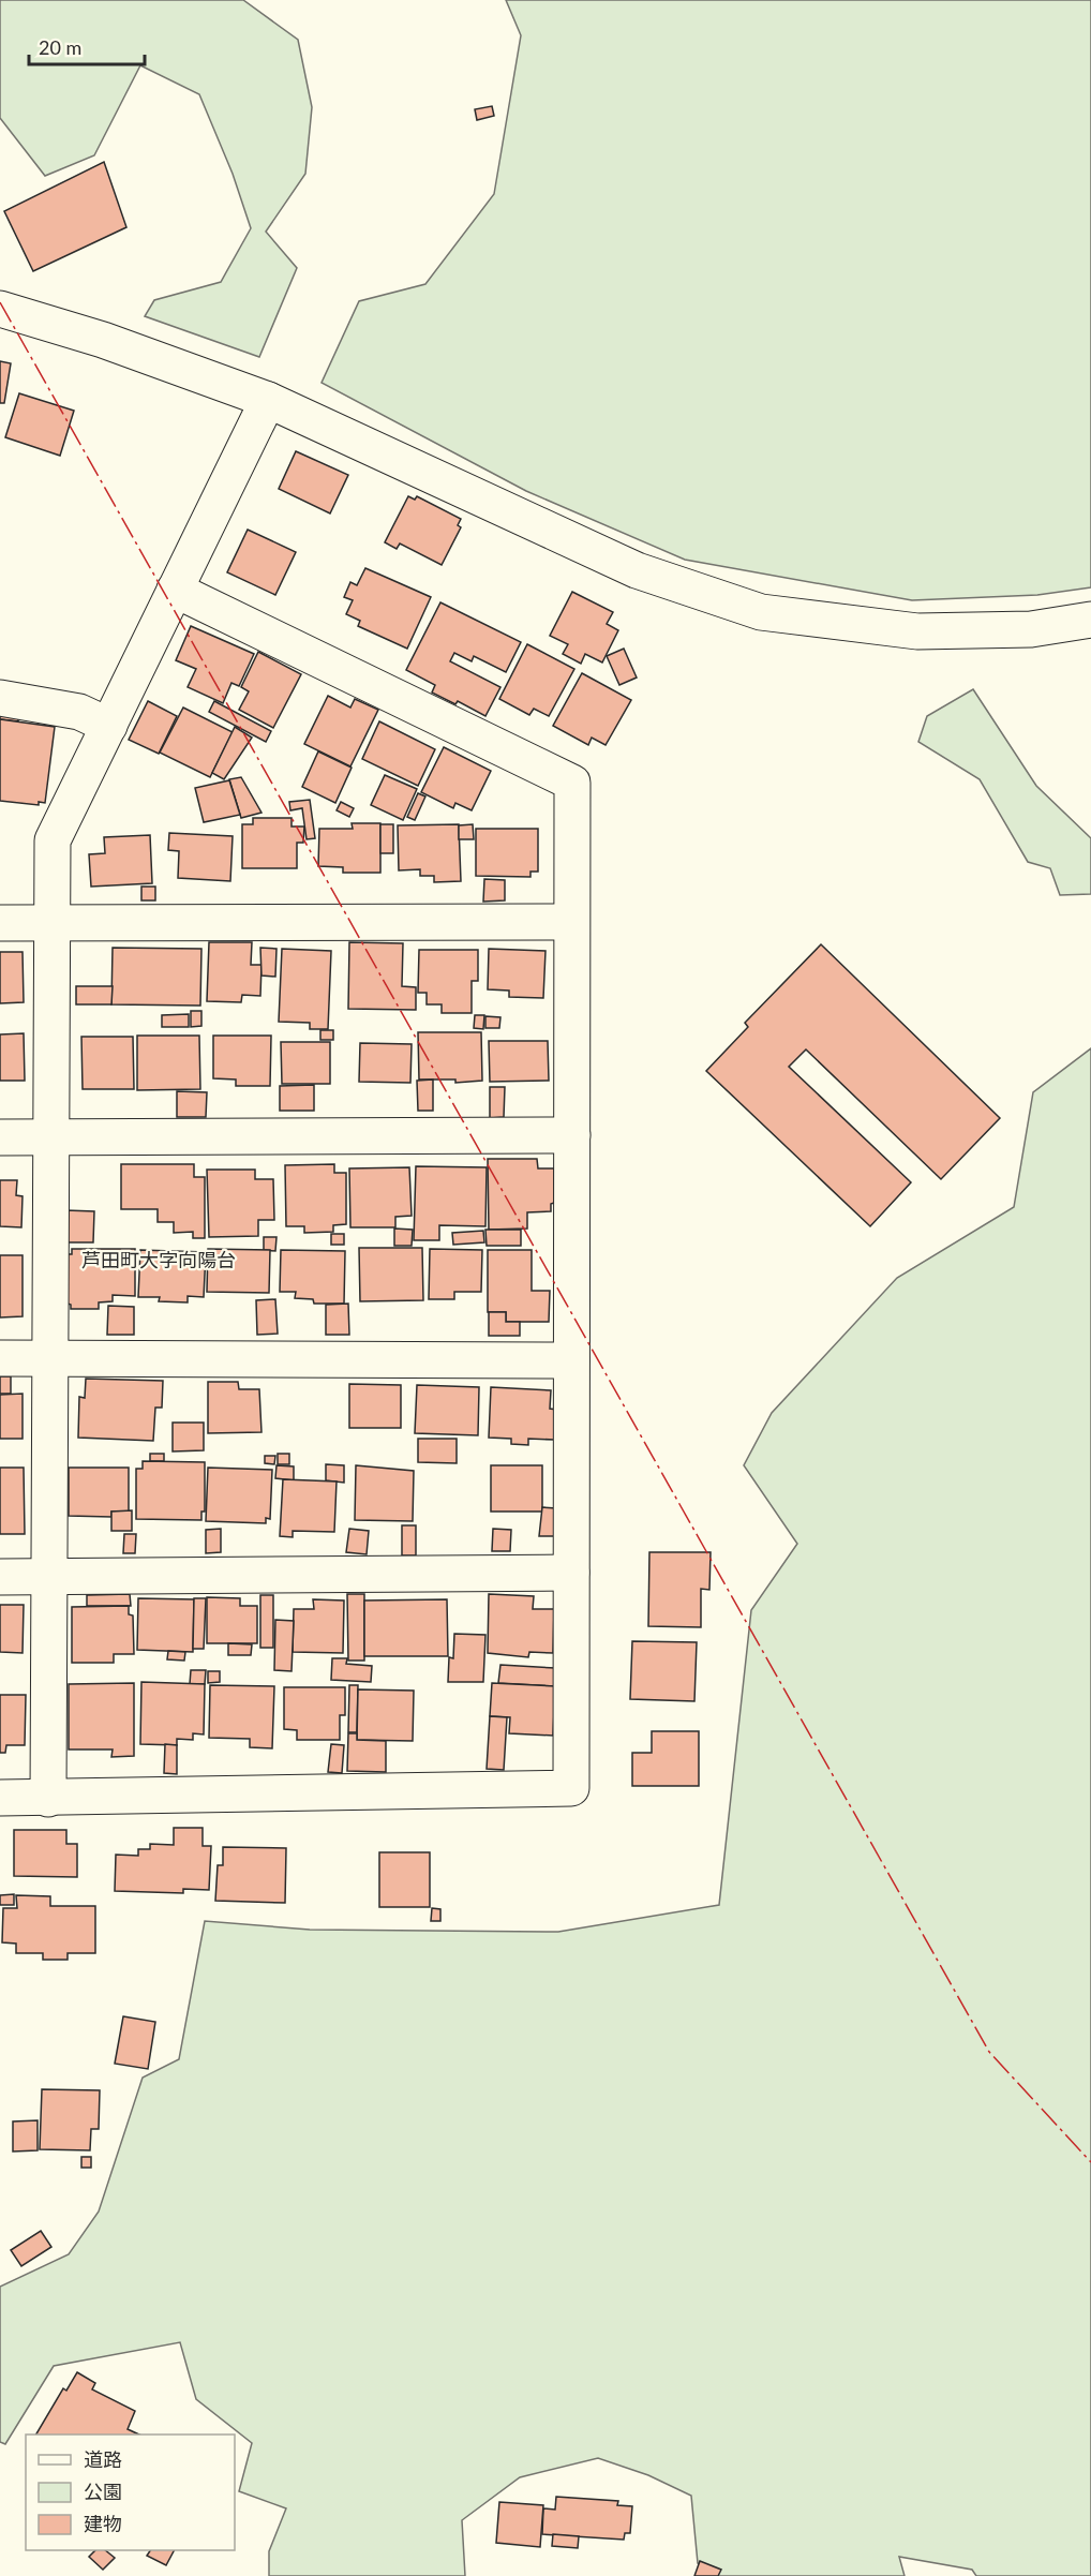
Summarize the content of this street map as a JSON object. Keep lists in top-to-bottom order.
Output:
{
  "districts": ["芦田町大字向陽台"],
  "legend": ["道路", "公園", "建物"],
  "scale_bar": "20 m"
}
